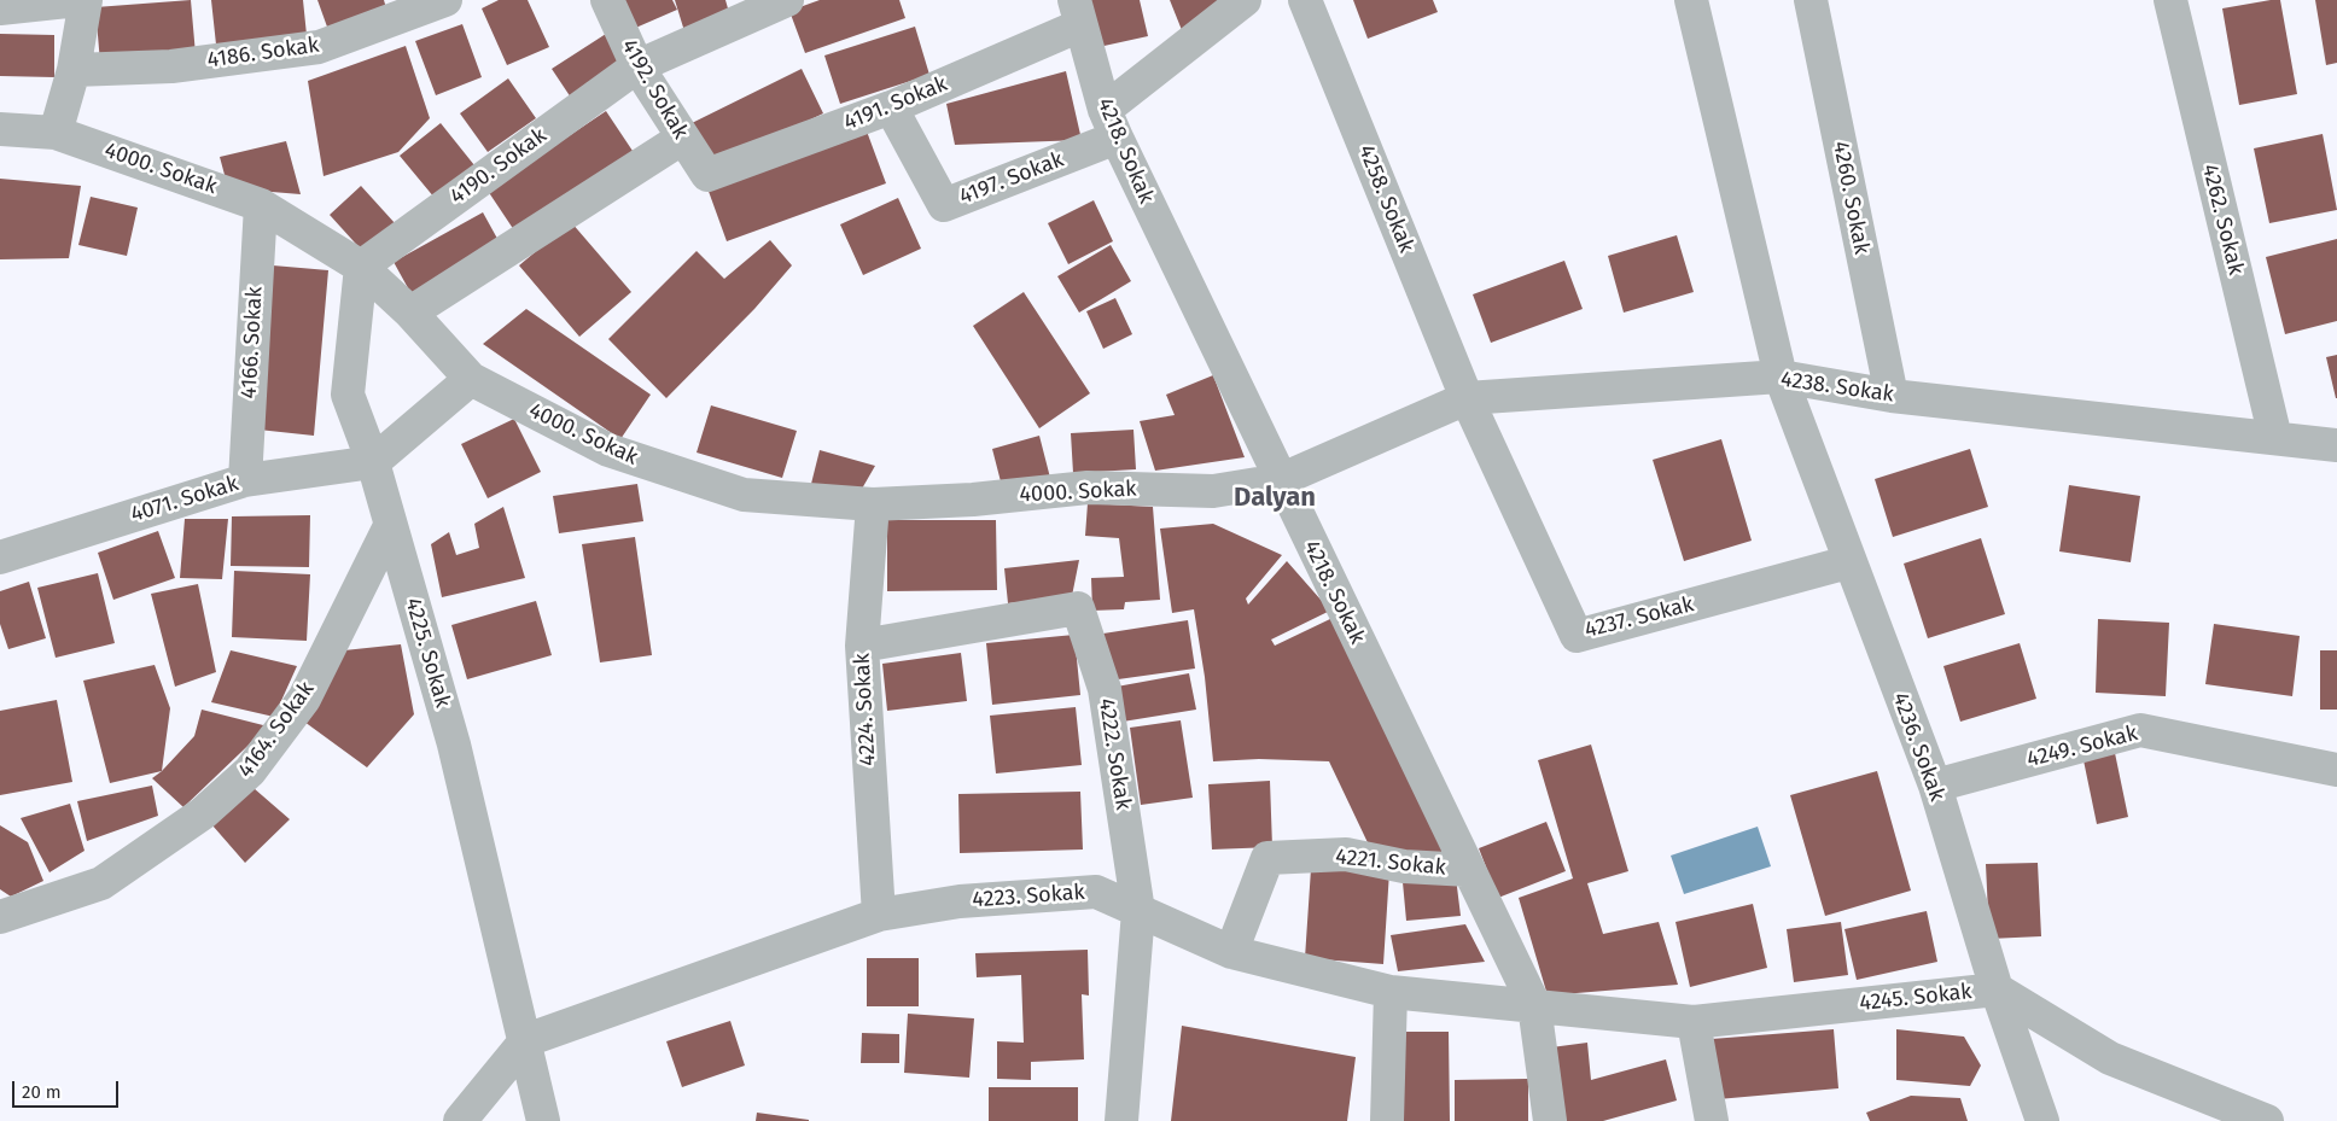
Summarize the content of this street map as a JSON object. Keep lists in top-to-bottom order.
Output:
{
  "streets": {
    "street": [
      "4186. Sokak",
      "4192. Sokak",
      "4191. Sokak",
      "4218. Sokak",
      "4190. Sokak",
      "4000. Sokak",
      "4197. Sokak",
      "4260. Sokak",
      "4258. Sokak",
      "4262. Sokak",
      "4166. Sokak",
      "4238. Sokak",
      "4071. Sokak",
      "4237. Sokak",
      "4225. Sokak",
      "4224. Sokak",
      "4164. Sokak",
      "4236. Sokak",
      "4249. Sokak",
      "4222. Sokak",
      "4221. Sokak",
      "4223. Sokak",
      "4245. Sokak"
    ]
  },
  "crossings": [
    ["4192. Sokak", "4191. Sokak"],
    ["4192. Sokak", "4190. Sokak"],
    ["4191. Sokak", "4218. Sokak"],
    ["4191. Sokak", "4197. Sokak"],
    ["4218. Sokak", "4000. Sokak"],
    ["4218. Sokak", "4197. Sokak"],
    ["4218. Sokak", "4238. Sokak"],
    ["4218. Sokak", "4221. Sokak"],
    ["4218. Sokak", "4223. Sokak"],
    ["4218. Sokak", "4245. Sokak"],
    ["4190. Sokak", "4000. Sokak"],
    ["4190. Sokak", "4225. Sokak"],
    ["4000. Sokak", "4166. Sokak"],
    ["4000. Sokak", "4238. Sokak"],
    ["4000. Sokak", "4225. Sokak"],
    ["4000. Sokak", "4224. Sokak"],
    ["4260. Sokak", "4238. Sokak"],
    ["4258. Sokak", "4238. Sokak"],
    ["4258. Sokak", "4237. Sokak"],
    ["4262. Sokak", "4238. Sokak"],
    ["4166. Sokak", "4071. Sokak"],
    ["4238. Sokak", "4237. Sokak"],
    ["4238. Sokak", "4236. Sokak"],
    ["4071. Sokak", "4225. Sokak"],
    ["4237. Sokak", "4236. Sokak"],
    ["4225. Sokak", "4164. Sokak"],
    ["4225. Sokak", "4223. Sokak"],
    ["4224. Sokak", "4222. Sokak"],
    ["4224. Sokak", "4223. Sokak"],
    ["4236. Sokak", "4249. Sokak"],
    ["4236. Sokak", "4245. Sokak"],
    ["4222. Sokak", "4223. Sokak"],
    ["4221. Sokak", "4223. Sokak"],
    ["4223. Sokak", "4245. Sokak"]
  ],
  "districts": ["Dalyan"],
  "scale_bar": "20 m"
}
